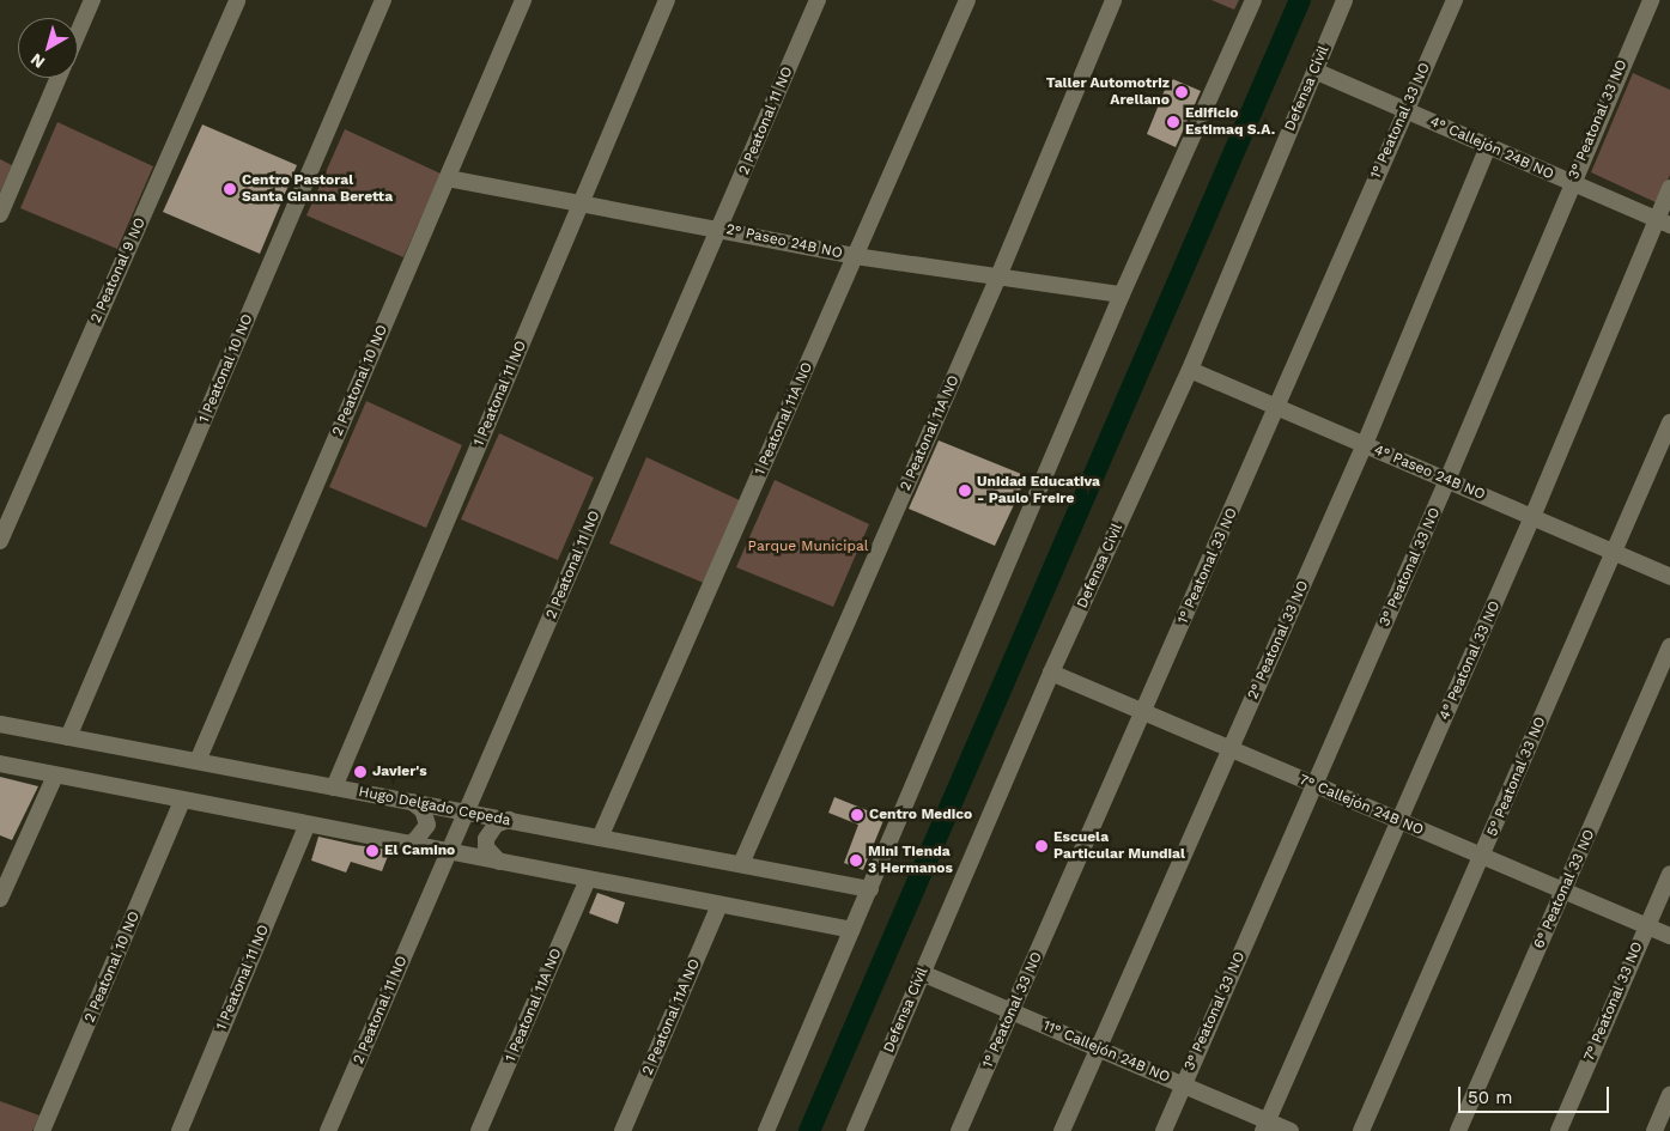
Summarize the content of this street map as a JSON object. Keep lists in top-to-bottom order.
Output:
{
  "streets": {
    "street": [
      "Defensa Civil",
      "3° Peatonal 33 NO",
      "2 Peatonal 11 NO",
      "1° Peatonal 33 NO",
      "4° Callejón 24B NO",
      "2° Paseo 24B NO",
      "2 Peatonal 9 NO",
      "1 Peatonal 10 NO",
      "2 Peatonal 10 NO",
      "1 Peatonal 11 NO",
      "1 Peatonal 11A NO",
      "2 Peatonal 11A NO",
      "4° Paseo 24B NO",
      "2° Peatonal 33 NO",
      "4° Peatonal 33 NO",
      "5° Peatonal 33 NO",
      "7° Callejón 24B NO",
      "Hugo Delgado Cepeda",
      "6° Peatonal 33 NO",
      "7° Peatonal 33 NO",
      "11° Callejón 24B NO"
    ]
  },
  "crossings": [
    ["Defensa Civil", "4° Callejón 24B NO"],
    ["Defensa Civil", "4° Paseo 24B NO"],
    ["Defensa Civil", "7° Callejón 24B NO"],
    ["Defensa Civil", "11° Callejón 24B NO"],
    ["3° Peatonal 33 NO", "4° Callejón 24B NO"],
    ["3° Peatonal 33 NO", "4° Paseo 24B NO"],
    ["3° Peatonal 33 NO", "7° Callejón 24B NO"],
    ["3° Peatonal 33 NO", "11° Callejón 24B NO"],
    ["2 Peatonal 11 NO", "2° Paseo 24B NO"],
    ["2 Peatonal 11 NO", "Hugo Delgado Cepeda"],
    ["1° Peatonal 33 NO", "4° Callejón 24B NO"],
    ["1° Peatonal 33 NO", "4° Paseo 24B NO"],
    ["1° Peatonal 33 NO", "7° Callejón 24B NO"],
    ["1° Peatonal 33 NO", "11° Callejón 24B NO"],
    ["4° Callejón 24B NO", "2° Peatonal 33 NO"],
    ["4° Callejón 24B NO", "4° Peatonal 33 NO"],
    ["2° Paseo 24B NO", "2 Peatonal 10 NO"],
    ["2° Paseo 24B NO", "1 Peatonal 11 NO"],
    ["2° Paseo 24B NO", "1 Peatonal 11A NO"],
    ["2° Paseo 24B NO", "2 Peatonal 11A NO"],
    ["1 Peatonal 10 NO", "Hugo Delgado Cepeda"],
    ["2 Peatonal 10 NO", "Hugo Delgado Cepeda"],
    ["1 Peatonal 11 NO", "Hugo Delgado Cepeda"],
    ["1 Peatonal 11A NO", "Hugo Delgado Cepeda"],
    ["2 Peatonal 11A NO", "Hugo Delgado Cepeda"],
    ["4° Paseo 24B NO", "2° Peatonal 33 NO"],
    ["4° Paseo 24B NO", "4° Peatonal 33 NO"],
    ["4° Paseo 24B NO", "5° Peatonal 33 NO"],
    ["2° Peatonal 33 NO", "7° Callejón 24B NO"],
    ["2° Peatonal 33 NO", "11° Callejón 24B NO"],
    ["4° Peatonal 33 NO", "7° Callejón 24B NO"],
    ["4° Peatonal 33 NO", "11° Callejón 24B NO"],
    ["5° Peatonal 33 NO", "7° Callejón 24B NO"],
    ["7° Callejón 24B NO", "6° Peatonal 33 NO"],
    ["7° Callejón 24B NO", "7° Peatonal 33 NO"]
  ],
  "parks": ["Parque Municipal"],
  "places": [
    "Taller Automotriz Arellano",
    "Edificio Estimaq S.A.",
    "Centro Pastoral Santa Gianna Beretta",
    "Unidad Educativa - Paulo Freire",
    "Javier's",
    "Centro Medico",
    "Escuela Particular Mundial",
    "El Camino",
    "Mini Tienda 3 Hermanos"
  ],
  "scale_bar": "50 m",
  "north": "bottom left"
}
